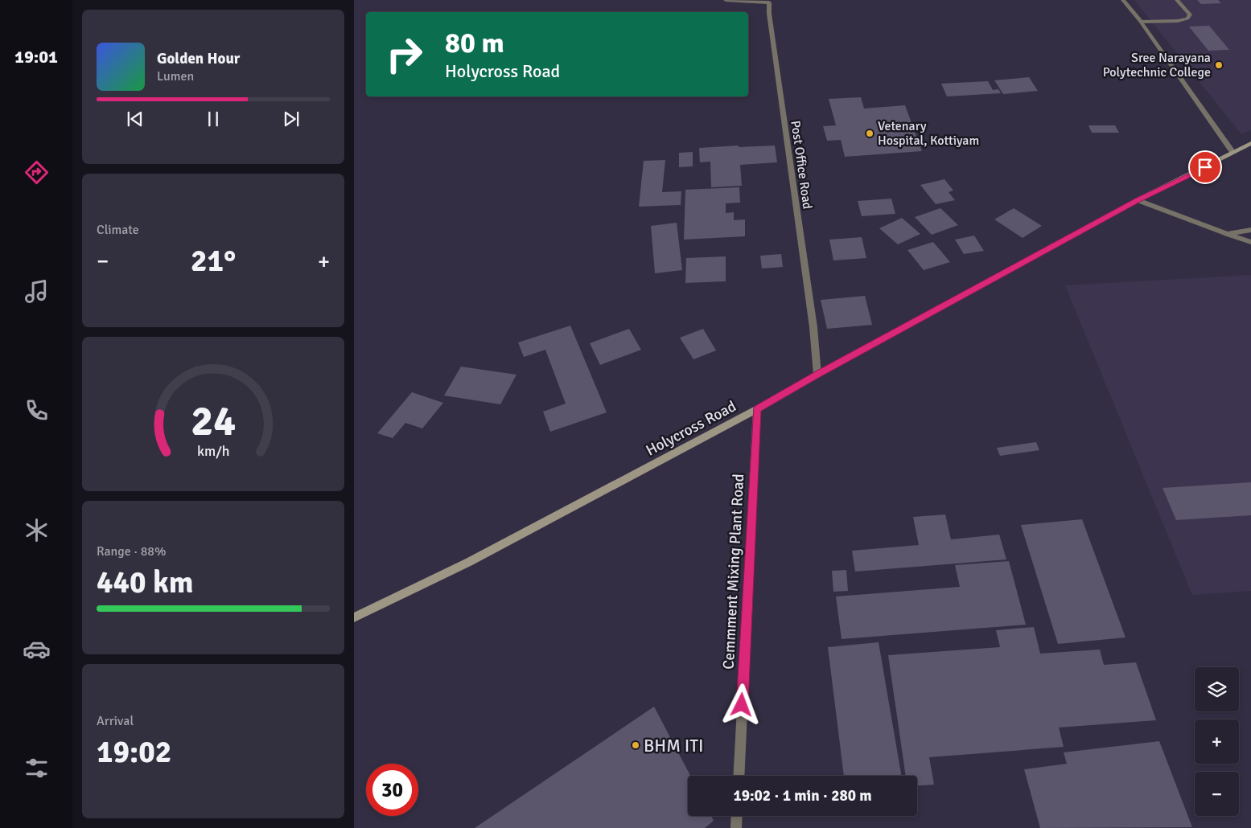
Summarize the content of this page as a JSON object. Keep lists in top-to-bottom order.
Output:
{
  "streets": {
    "main road": ["Holycross Road"],
    "street": ["Post Office Road", "Cemmment Mixing Plant Road"]
  },
  "crossings": [
    ["Post Office Road", "Holycross Road"],
    ["Holycross Road", "Cemmment Mixing Plant Road"]
  ],
  "places": ["Sree Narayana Polytechnic College", "Vetenary Hospital, Kottiyam", "BHM ITI"],
  "page": {
    "tabs": "19:01",
    "turn": ["80 m", "Holycross Road"],
    "song": ["Golden Hour", "Lumen"],
    "tile": [
      "Climate",
      ["Range · 88%", "440 km"],
      ["Arrival", "19:02"]
    ],
    "heat": ["−", "21°", "+"],
    "map_buttons": ["+", "−"],
    "limit": "30",
    "trip": "19:02 · 1 min · 280 m",
    "gauge": ["24", "km/h"]
  }
}
